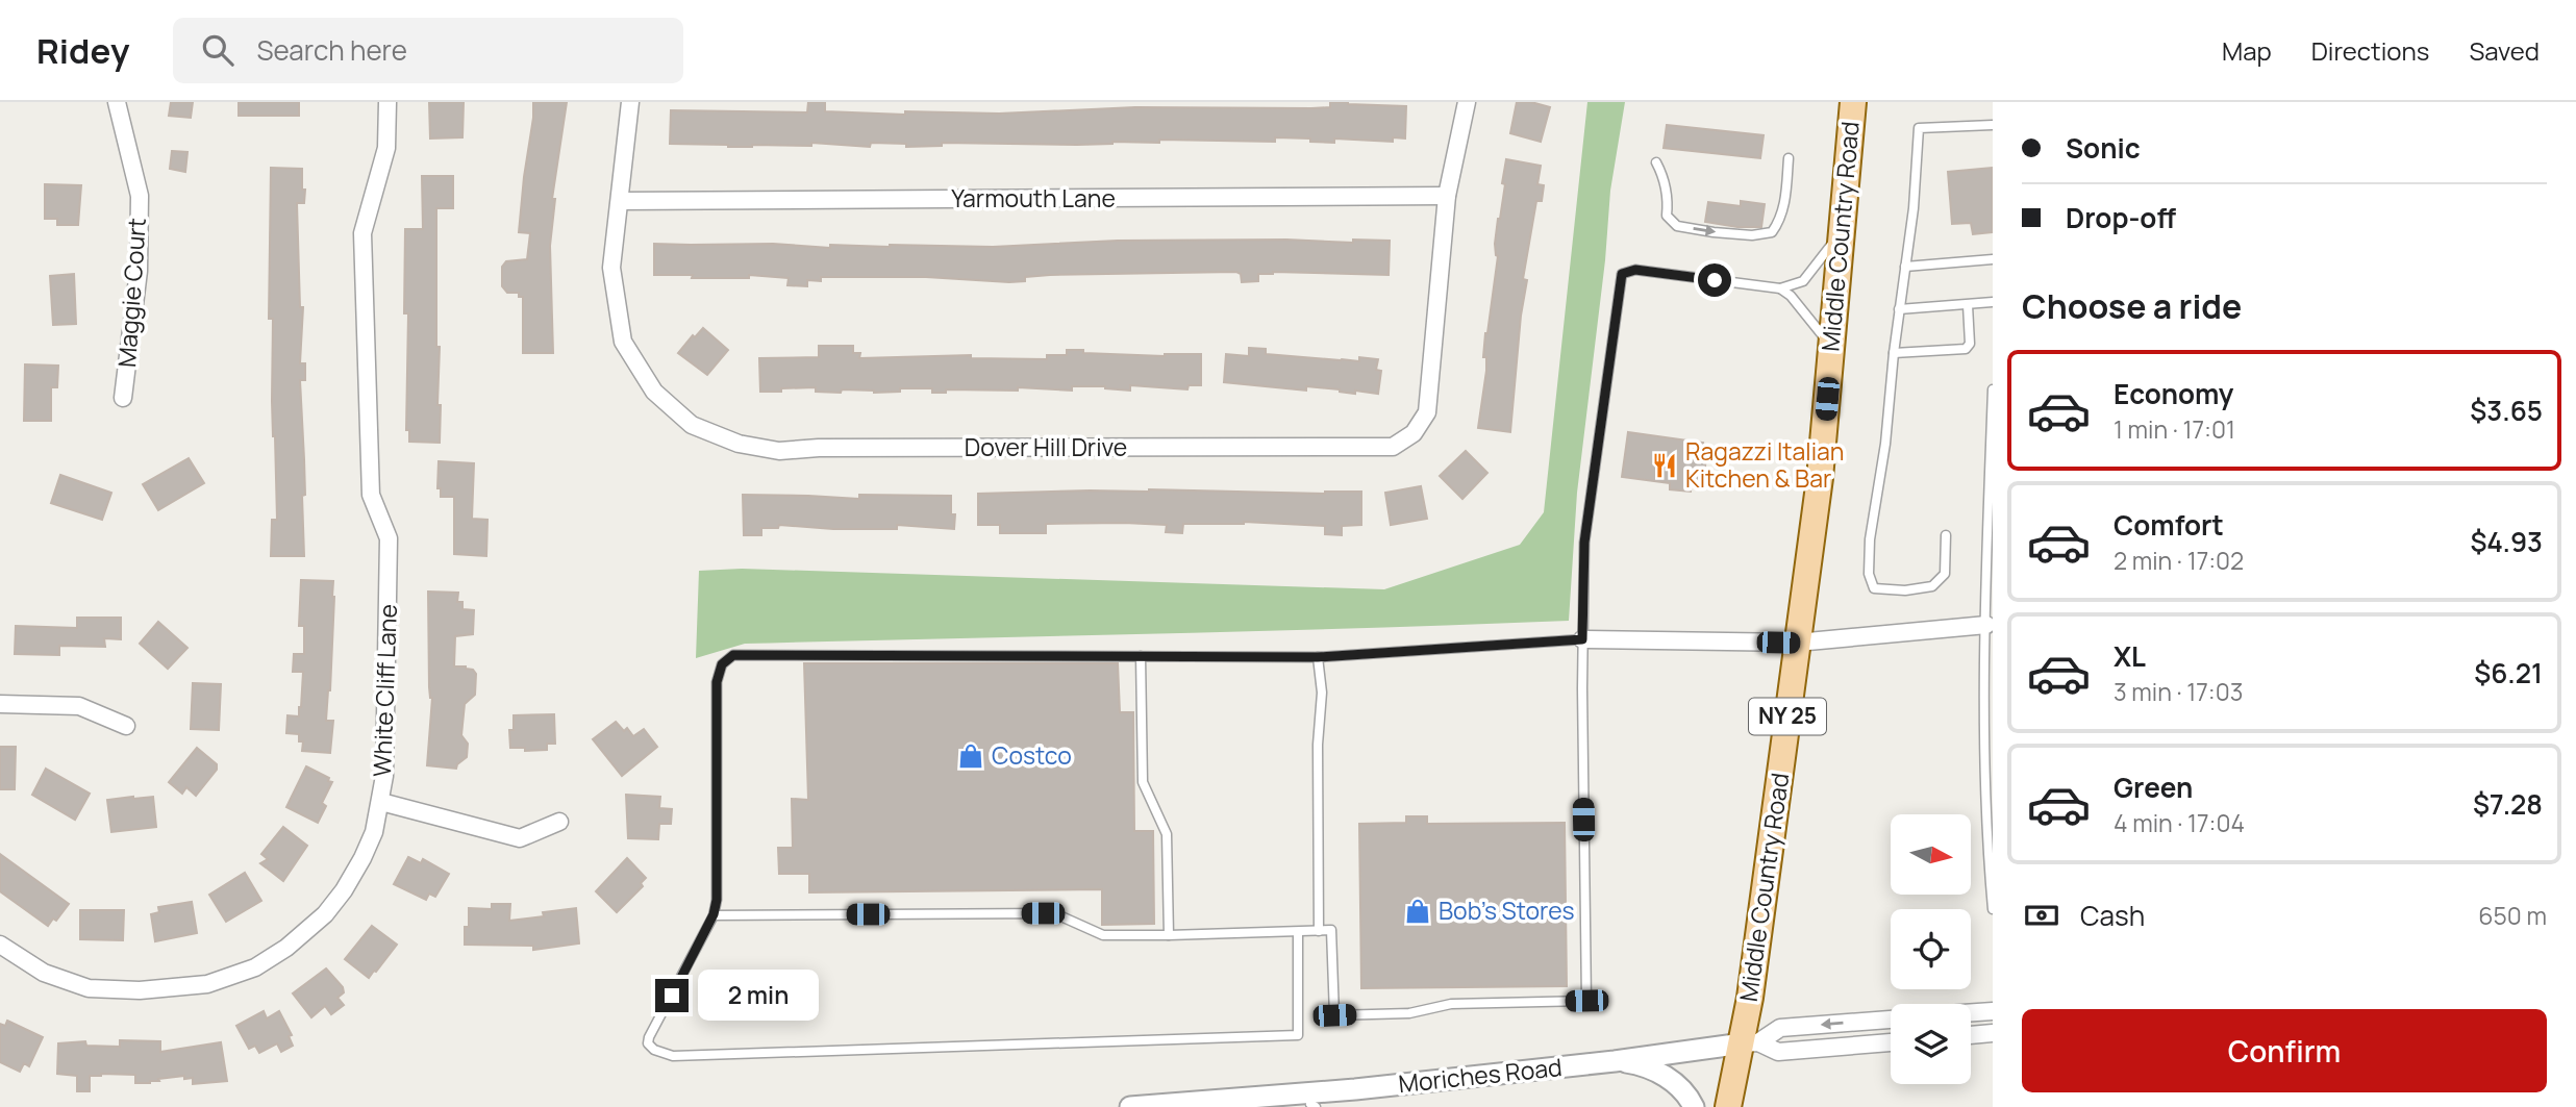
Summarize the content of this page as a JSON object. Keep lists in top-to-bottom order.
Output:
{
  "streets": {
    "main road": ["Middle Country Road", "NY 25"],
    "street": [
      "Yarmouth Lane",
      "Maggie Court",
      "Dover Hill Drive",
      "White Cliff Lane",
      "Moriches Road"
    ]
  },
  "crossings": [
    ["Yarmouth Lane", "Dover Hill Drive"],
    ["Middle Country Road", "Moriches Road"]
  ],
  "places": {
    "restaurant": ["Ragazzi Italian Kitchen & Bar"],
    "shop": ["Costco", "Bob's Stores"]
  },
  "north": "right",
  "page": {
    "header": "Ridey",
    "search": "Search here",
    "nav": ["Map", "Directions", "Saved"],
    "banner": ["Sonic", "Drop-off"],
    "heading": "Choose a ride",
    "list": [
      {
        "name": "Economy",
        "note": "1 min · 17:01",
        "value": "$3.65"
      },
      {
        "name": "Comfort",
        "note": "2 min · 17:02",
        "value": "$4.93"
      },
      {
        "name": "XL",
        "note": "3 min · 17:03",
        "value": "$6.21"
      },
      {
        "name": "Green",
        "note": "4 min · 17:04",
        "value": "$7.28"
      }
    ],
    "pay": ["Cash", "650 m"],
    "bubble": "2 min",
    "buttons": "Confirm"
  }
}
